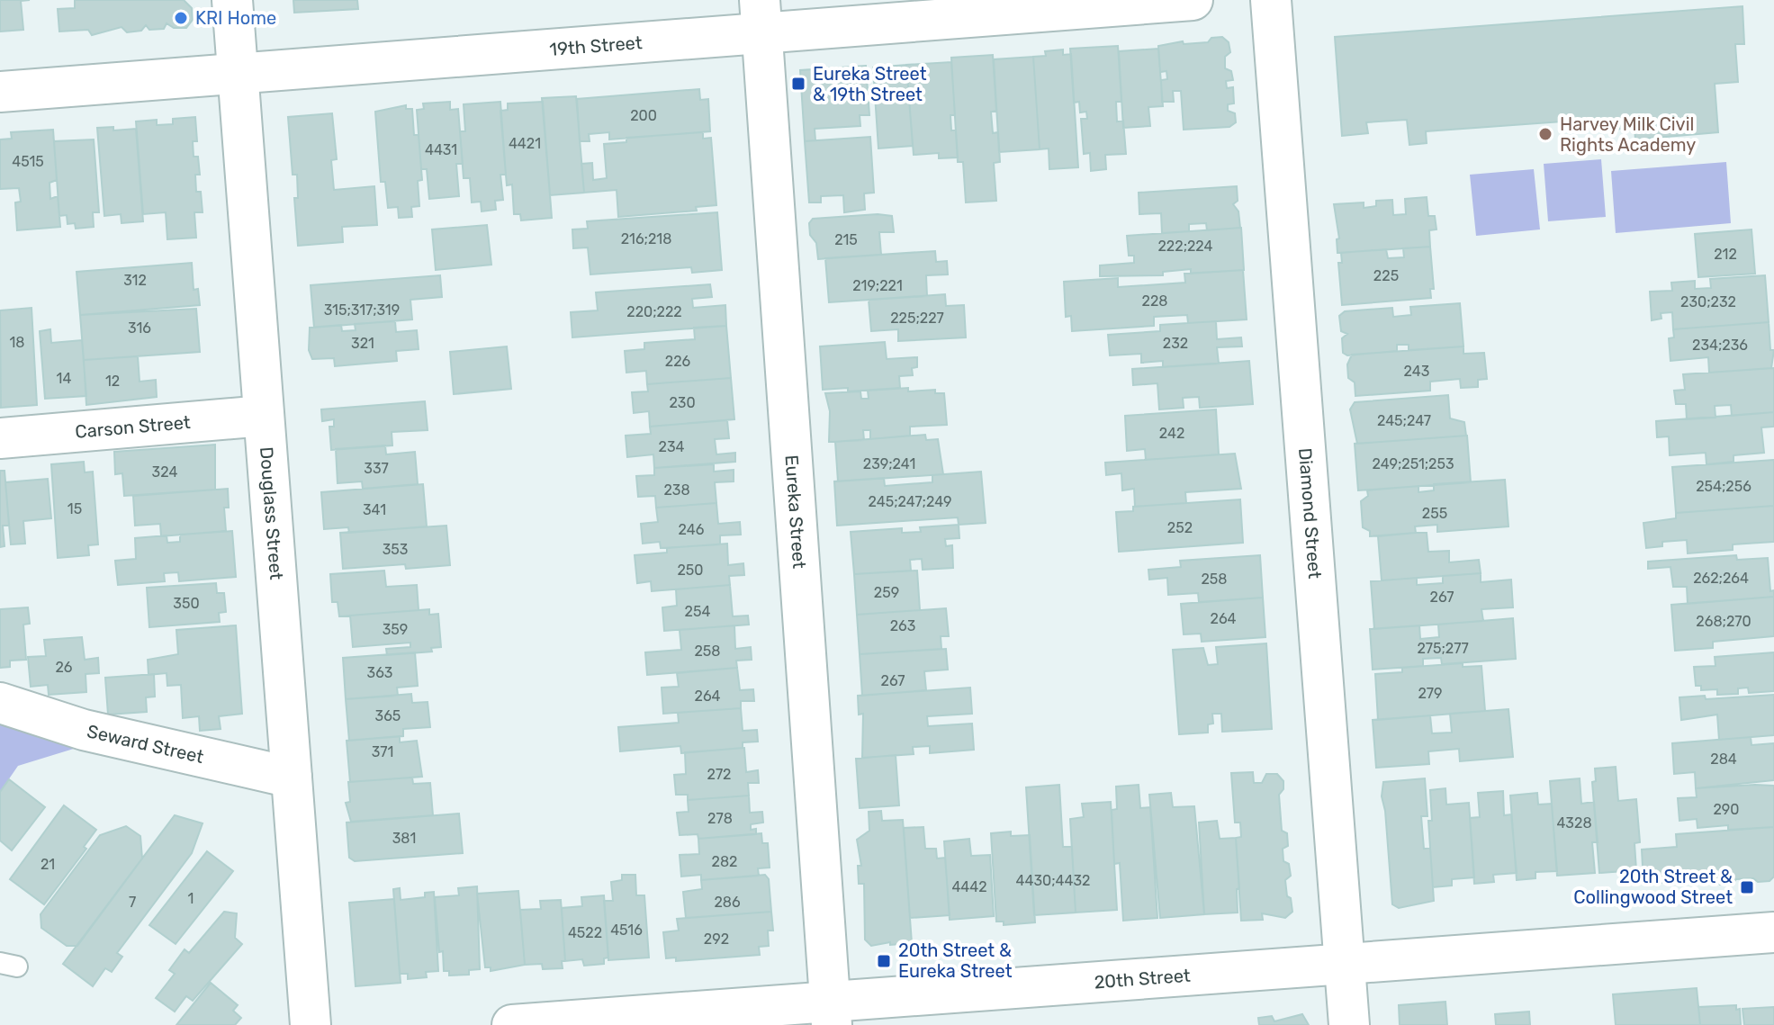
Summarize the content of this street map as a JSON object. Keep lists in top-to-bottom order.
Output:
{
  "streets": {
    "street": [
      "19th Street",
      "Carson Street",
      "Eureka Street",
      "Diamond Street",
      "Douglass Street",
      "Seward Street",
      "20th Street"
    ]
  },
  "crossings": [
    ["19th Street", "Eureka Street"],
    ["19th Street", "Douglass Street"],
    ["Carson Street", "Douglass Street"],
    ["Eureka Street", "20th Street"],
    ["Diamond Street", "20th Street"],
    ["Douglass Street", "Seward Street"]
  ],
  "places": {
    "other": ["KRI Home", "Harvey Milk Civil Rights Academy"],
    "transit": ["Eureka Street & 19th Street", "20th Street & Collingwood Street", "20th Street & Eureka Street"]
  },
  "house_numbers": [
    "200",
    "4421",
    "4431",
    "4515",
    "216;218",
    "215",
    "222;224",
    "212",
    "225",
    "312",
    "219;221",
    "228",
    "230;232",
    "315;317;319",
    "220;222",
    "225;227",
    "316",
    "18",
    "321",
    "232",
    "234;236",
    "226",
    "243",
    "14",
    "12",
    "230",
    "245;247",
    "242",
    "234",
    "239;241",
    "249;251;253",
    "337",
    "324",
    "254;256",
    "238",
    "245;247;249",
    "15",
    "341",
    "255",
    "252",
    "246",
    "353",
    "250",
    "262;264",
    "258",
    "259",
    "267",
    "350",
    "254",
    "264",
    "268;270",
    "263",
    "359",
    "275;277",
    "258",
    "26",
    "363",
    "267",
    "279",
    "264",
    "365",
    "371",
    "284",
    "272",
    "290",
    "278",
    "4328",
    "381",
    "282",
    "21",
    "4430;4432",
    "4442",
    "1",
    "7",
    "286",
    "4516",
    "4522",
    "292"
  ]
}
